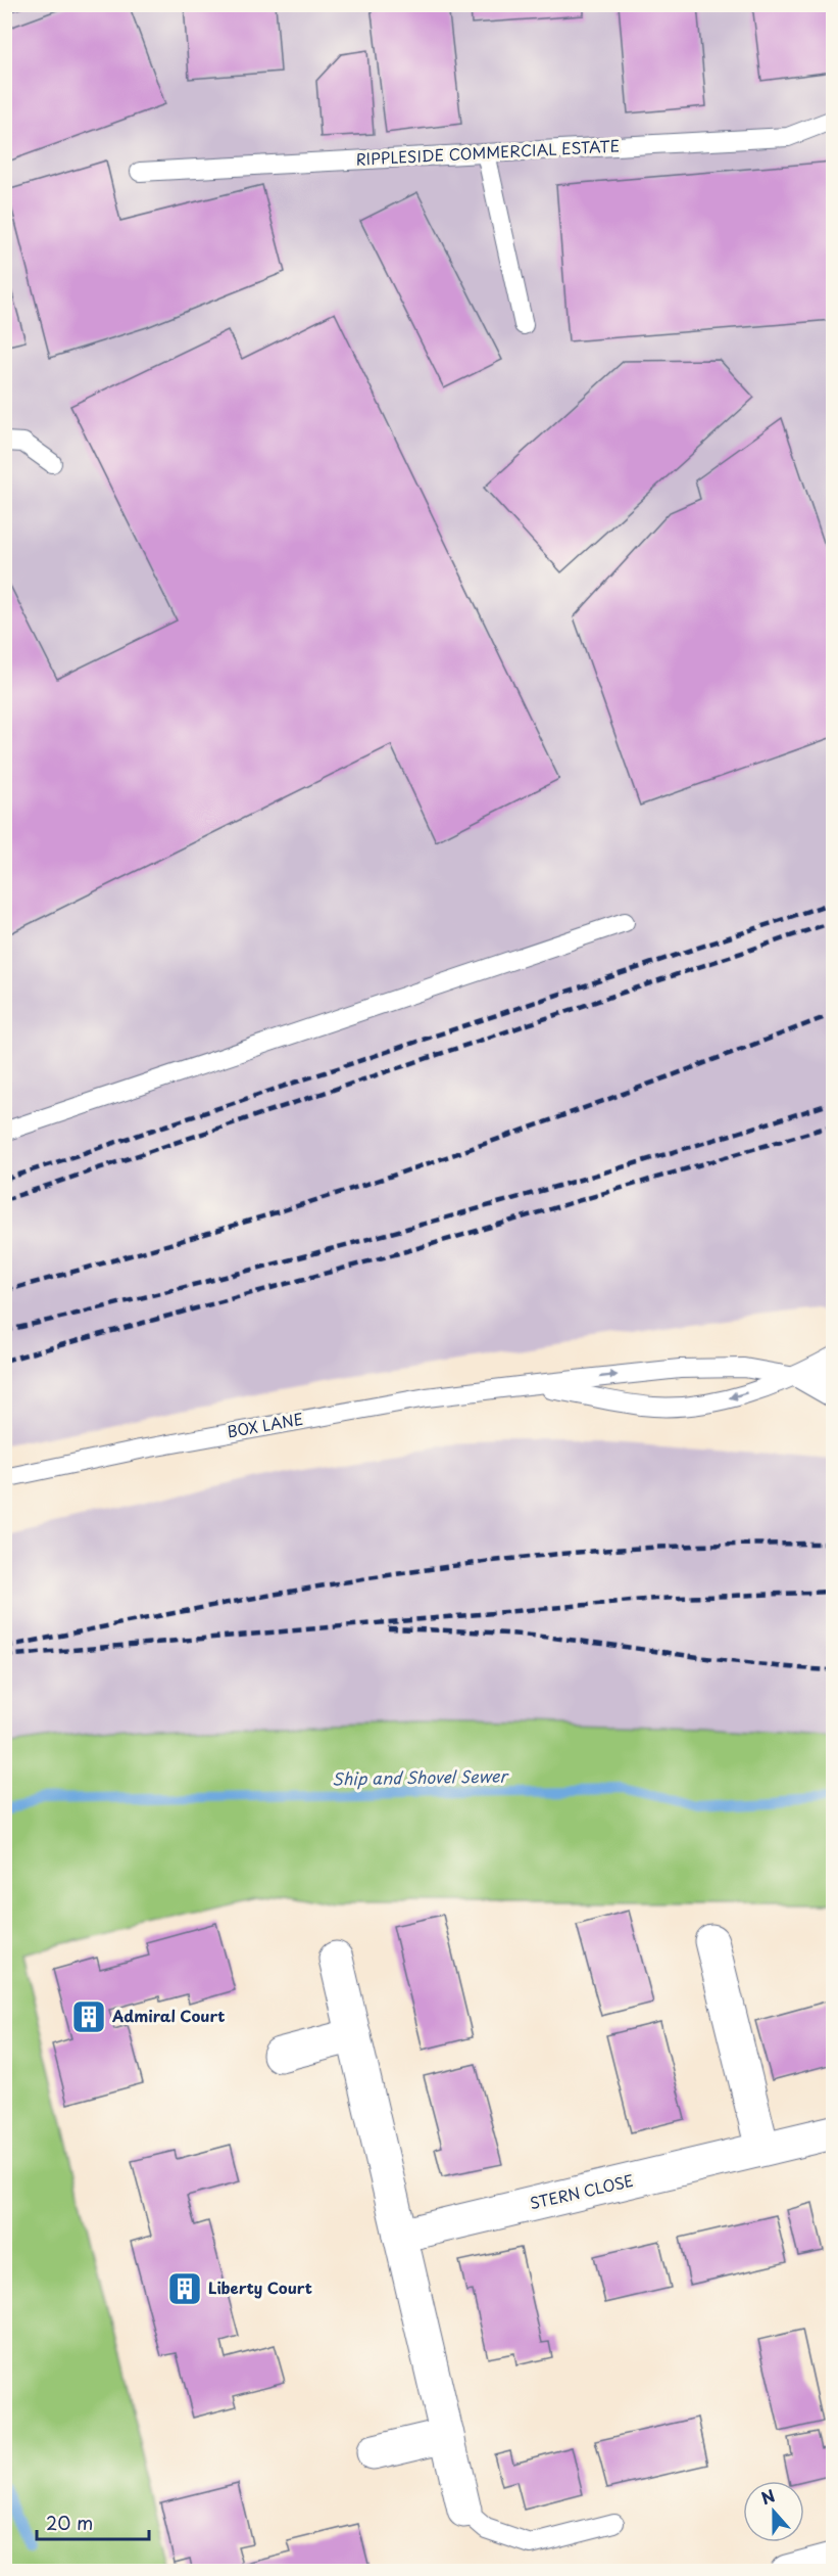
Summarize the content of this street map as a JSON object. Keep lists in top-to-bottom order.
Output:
{
  "streets": {
    "street": ["STERN CLOSE"],
    "lane": ["RIPPLESIDE COMMERCIAL ESTATE", "BOX LANE"]
  },
  "water": ["Ship and Shovel Sewer"],
  "places": {
    "building": ["Admiral Court", "Liberty Court"]
  },
  "scale_bar": "20 m",
  "north": "top"
}
